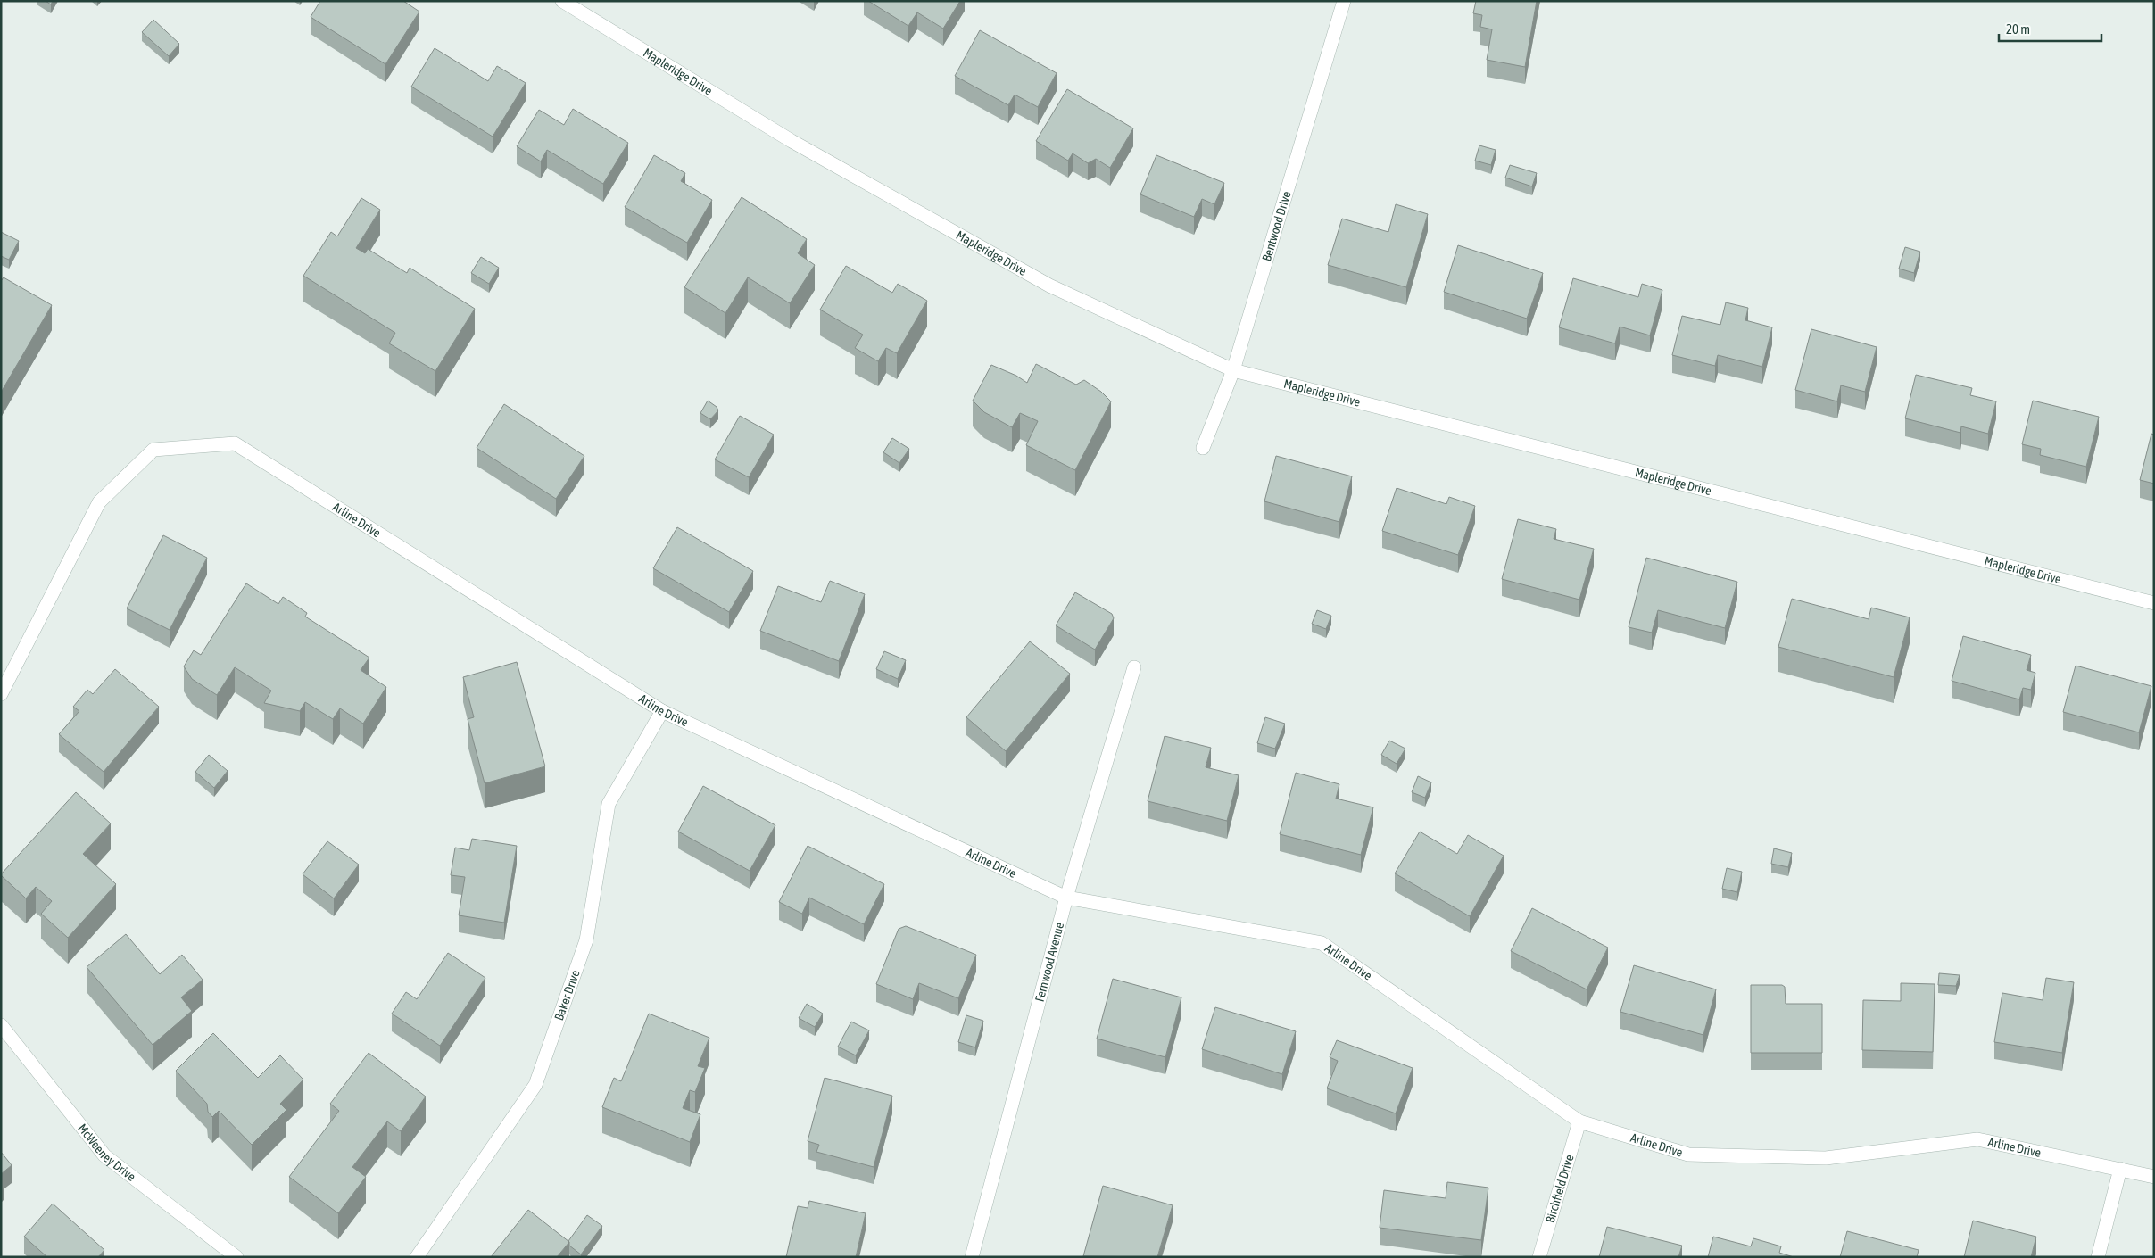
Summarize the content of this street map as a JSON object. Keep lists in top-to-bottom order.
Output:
{
  "streets": {
    "street": [
      "Mapleridge Drive",
      "Bentwood Drive",
      "Arline Drive",
      "Fernwood Avenue",
      "Baker Drive",
      "McWeeney Drive",
      "Birchfield Drive"
    ]
  },
  "crossings": [
    ["Mapleridge Drive", "Bentwood Drive"],
    ["Arline Drive", "Fernwood Avenue"],
    ["Arline Drive", "Baker Drive"],
    ["Arline Drive", "Birchfield Drive"]
  ],
  "scale_bar": "20 m"
}
